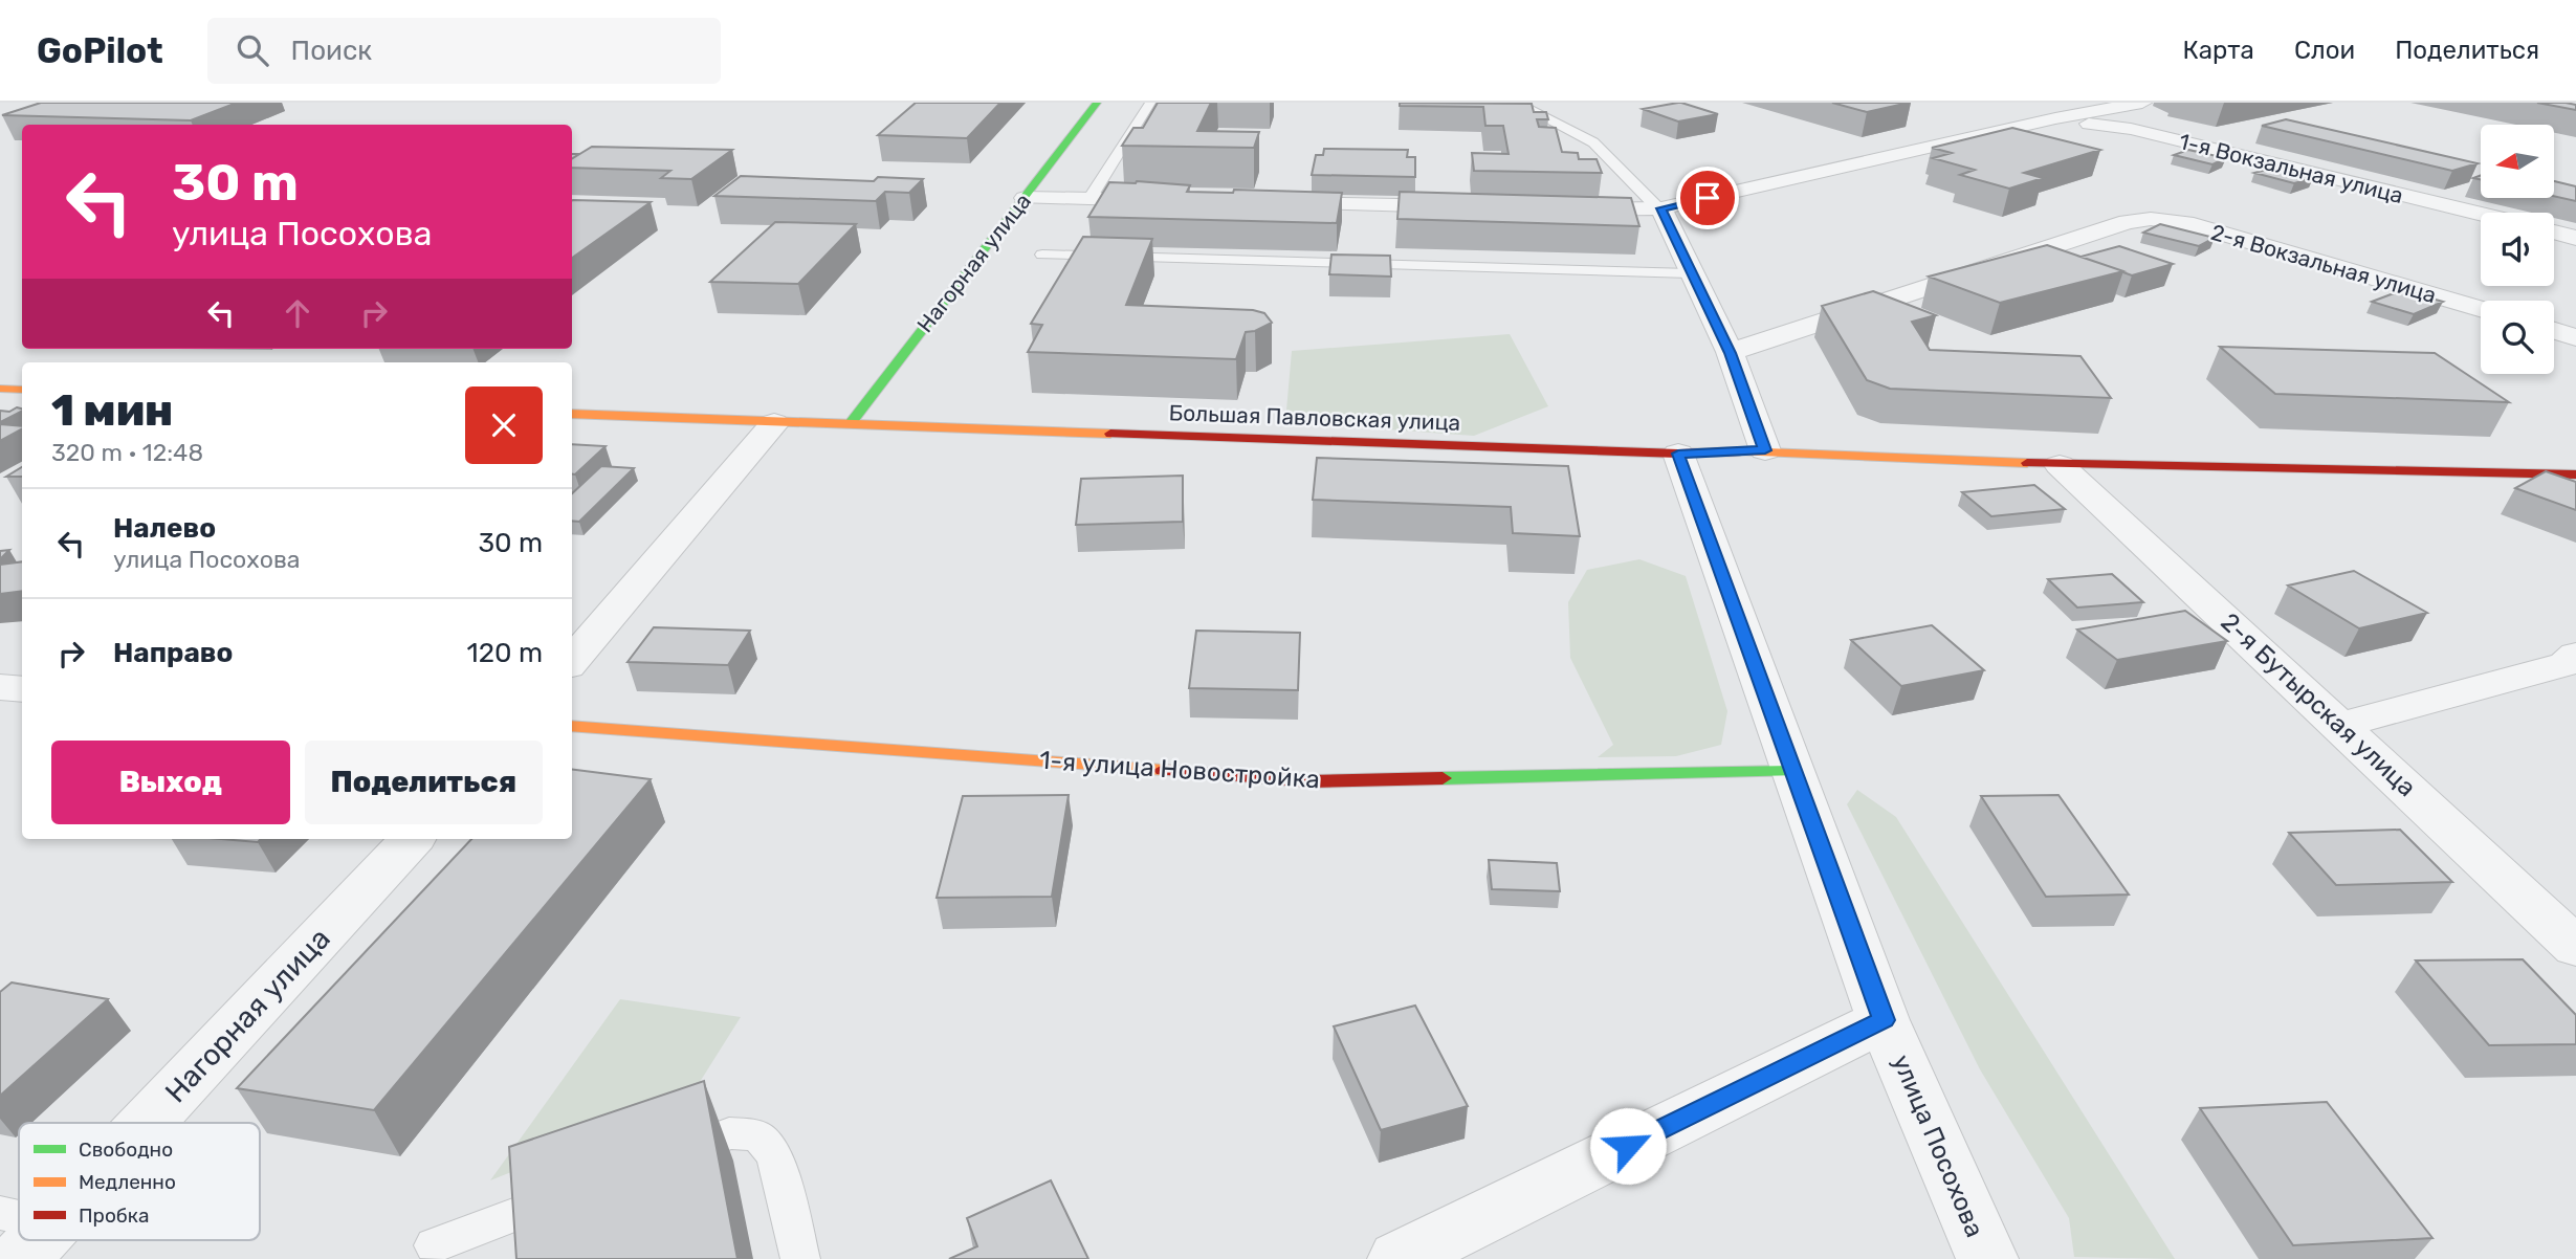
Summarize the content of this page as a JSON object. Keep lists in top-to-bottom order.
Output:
{
  "streets": {
    "street": [
      "1-я Вокзальная улица",
      "Нагорная улица",
      "2-я Вокзальная улица",
      "Большая Павловская улица",
      "2-я Бутырская улица",
      "1-я улица Новостройка",
      "улица Посохова"
    ]
  },
  "crossings": [
    ["Нагорная улица", "Большая Павловская улица"],
    ["Большая Павловская улица", "2-я Бутырская улица"],
    ["Большая Павловская улица", "улица Посохова"],
    ["1-я улица Новостройка", "улица Посохова"]
  ],
  "legend": ["Свободно", "Медленно", "Пробка"],
  "north": "left",
  "page": {
    "header": "GoPilot",
    "search": "Поиск",
    "nav": ["Карта", "Слои", "Поделиться"],
    "turn": ["30 m", "улица Посохова"],
    "heading": ["1 мин", "320 m · 12:48"],
    "list": [
      {
        "name": "Налево",
        "note": "улица Посохова",
        "value": "30 m"
      },
      {
        "name": "Направо",
        "value": "120 m"
      }
    ],
    "buttons": ["Выход", "Поделиться"]
  }
}
